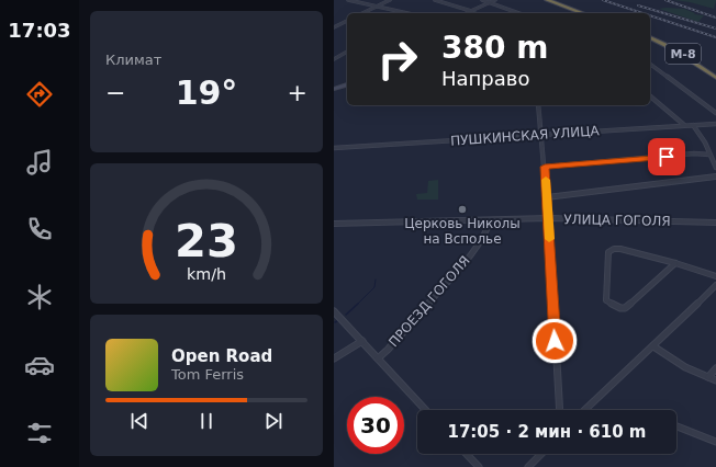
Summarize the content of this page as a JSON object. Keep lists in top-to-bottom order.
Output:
{
  "streets": {
    "highway": ["М-8"],
    "street": ["ПУШКИНСКАЯ УЛИЦА", "УЛИЦА ГОГОЛЯ", "ПРОЕЗД ГОГОЛЯ"]
  },
  "crossings": [
    ["УЛИЦА ГОГОЛЯ", "ПРОЕЗД ГОГОЛЯ"]
  ],
  "places": ["Церковь Николы на Всполье"],
  "page": {
    "tabs": "17:03",
    "tile": "Климат",
    "turn": ["380 m", "Направо"],
    "heat": ["−", "19°", "+"],
    "song": ["Open Road", "Tom Ferris"],
    "limit": "30",
    "trip": "17:05 · 2 мин · 610 m",
    "gauge": ["23", "km/h"]
  }
}
